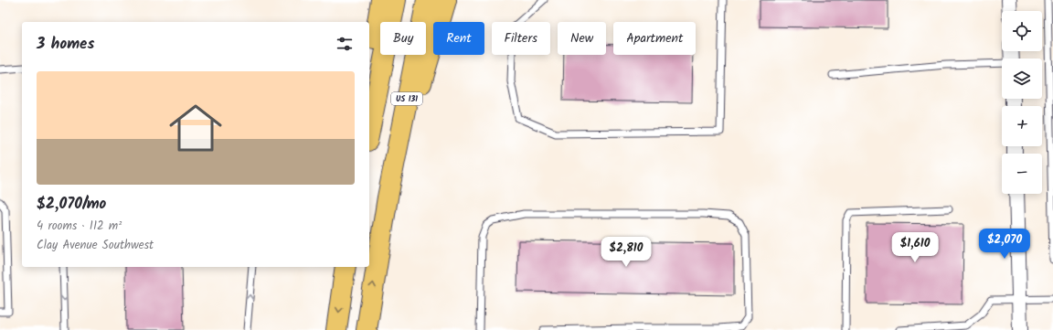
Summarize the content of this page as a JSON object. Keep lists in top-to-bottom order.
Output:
{
  "streets": {
    "highway": ["US 131"]
  },
  "page": {
    "map_buttons": ["+", "−"],
    "chip": [
      "Buy",
      "Rent",
      "Filters",
      "New",
      "Apartment"
    ],
    "heading": "3 homes",
    "list": [
      {
        "name": "$2,070/mo",
        "note": "4 rooms · 112 m² · Clay Avenue Southwest"
      }
    ],
    "price": ["$2,070", "$1,610", "$2,810"]
  }
}
